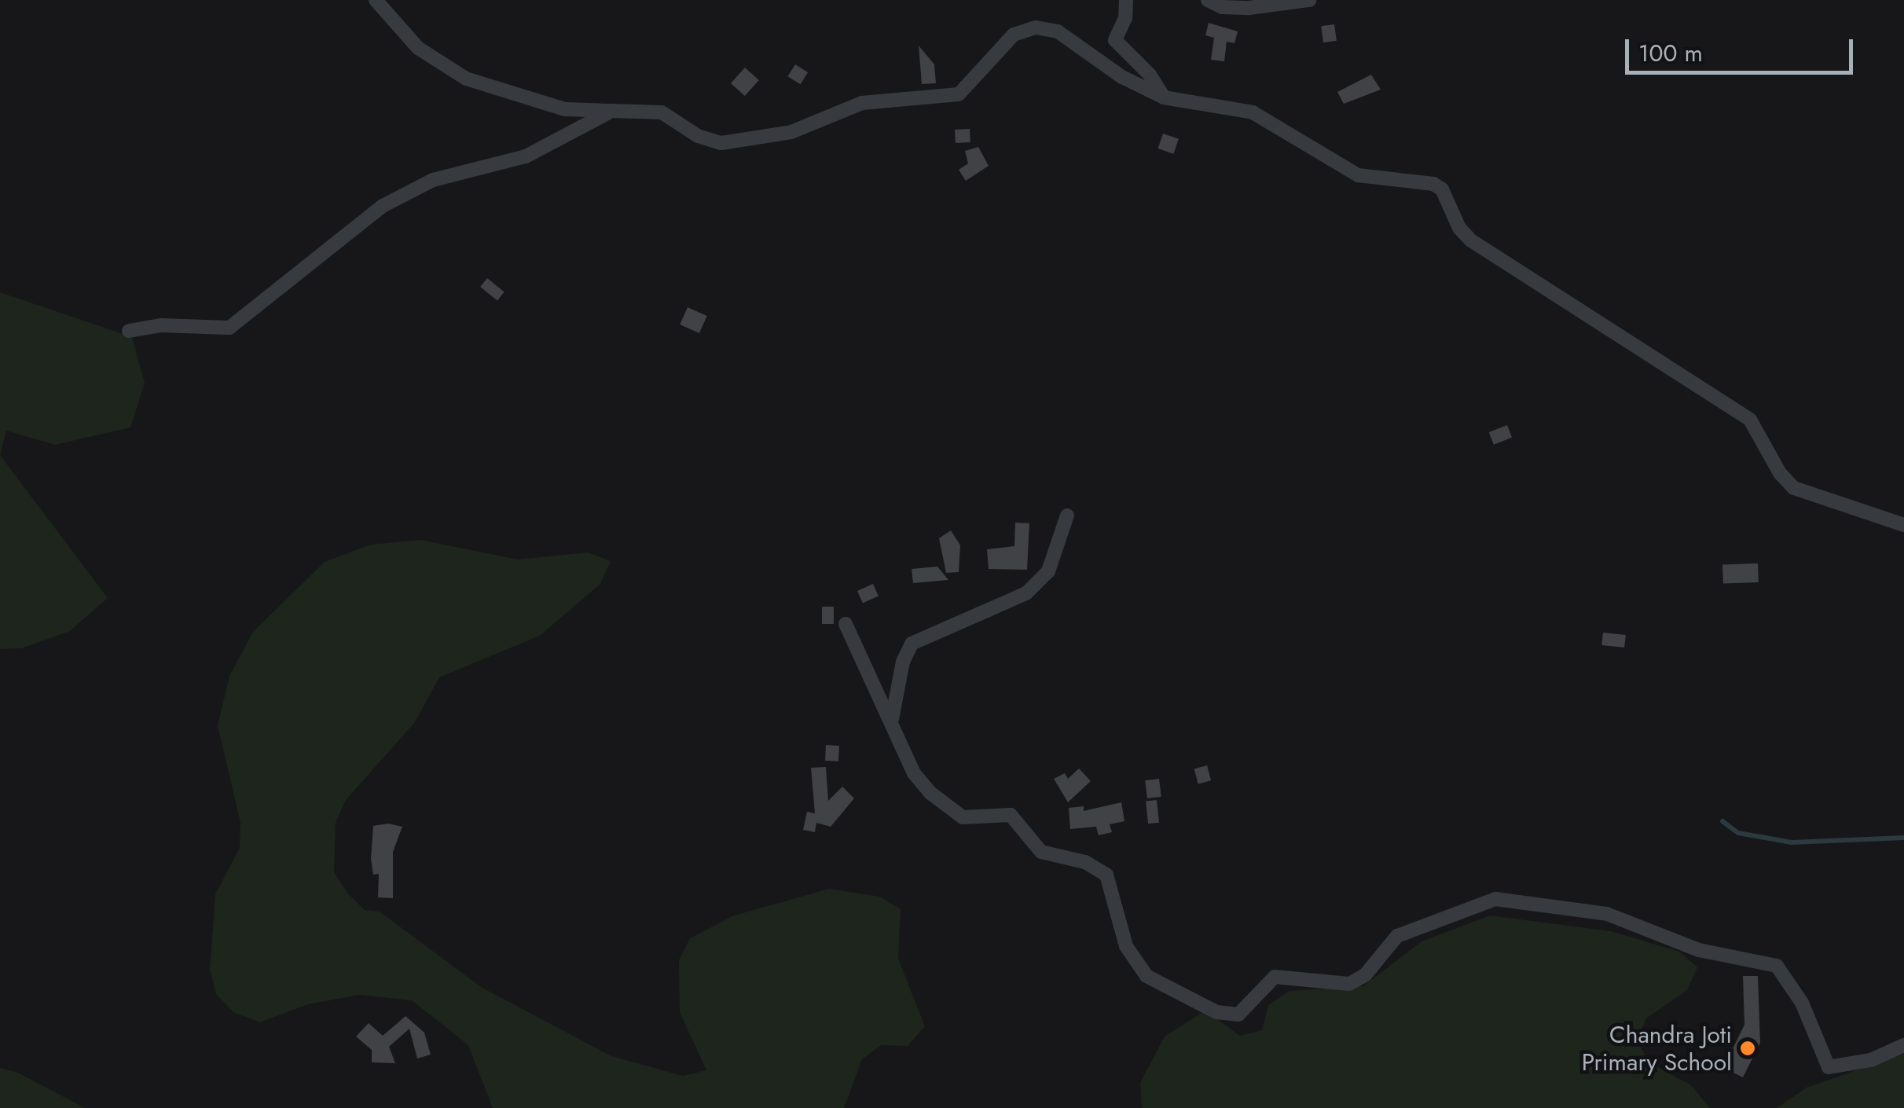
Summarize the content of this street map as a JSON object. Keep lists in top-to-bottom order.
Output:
{
  "places": ["Chandra Joti Primary School"],
  "scale_bar": "100 m"
}
